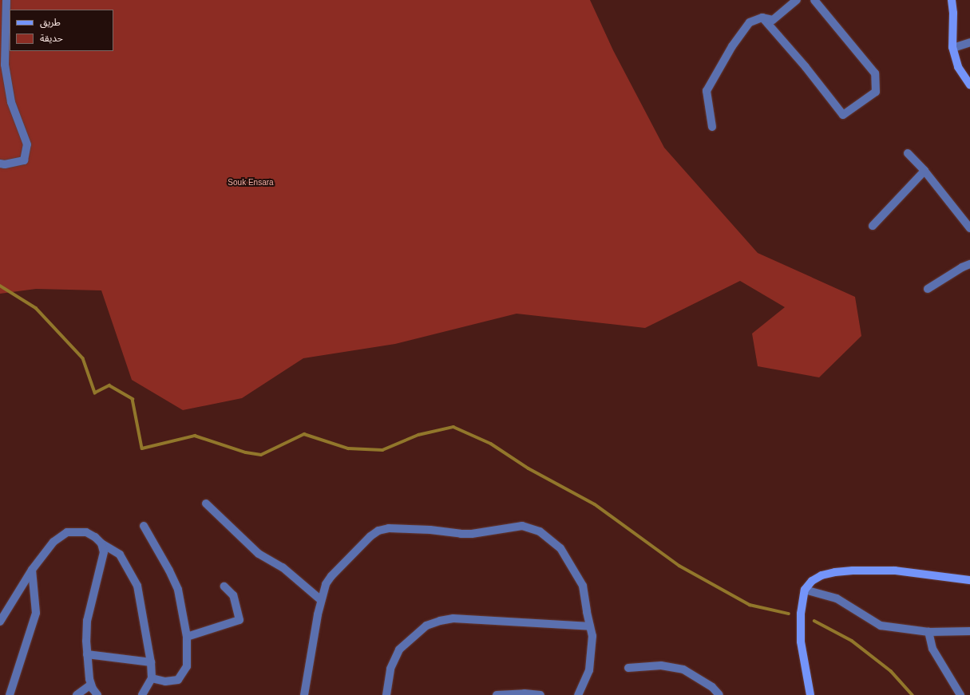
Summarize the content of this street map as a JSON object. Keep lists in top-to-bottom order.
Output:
{
  "parks": ["Souk Ensara"],
  "legend": ["طريق", "حديقة"]
}
